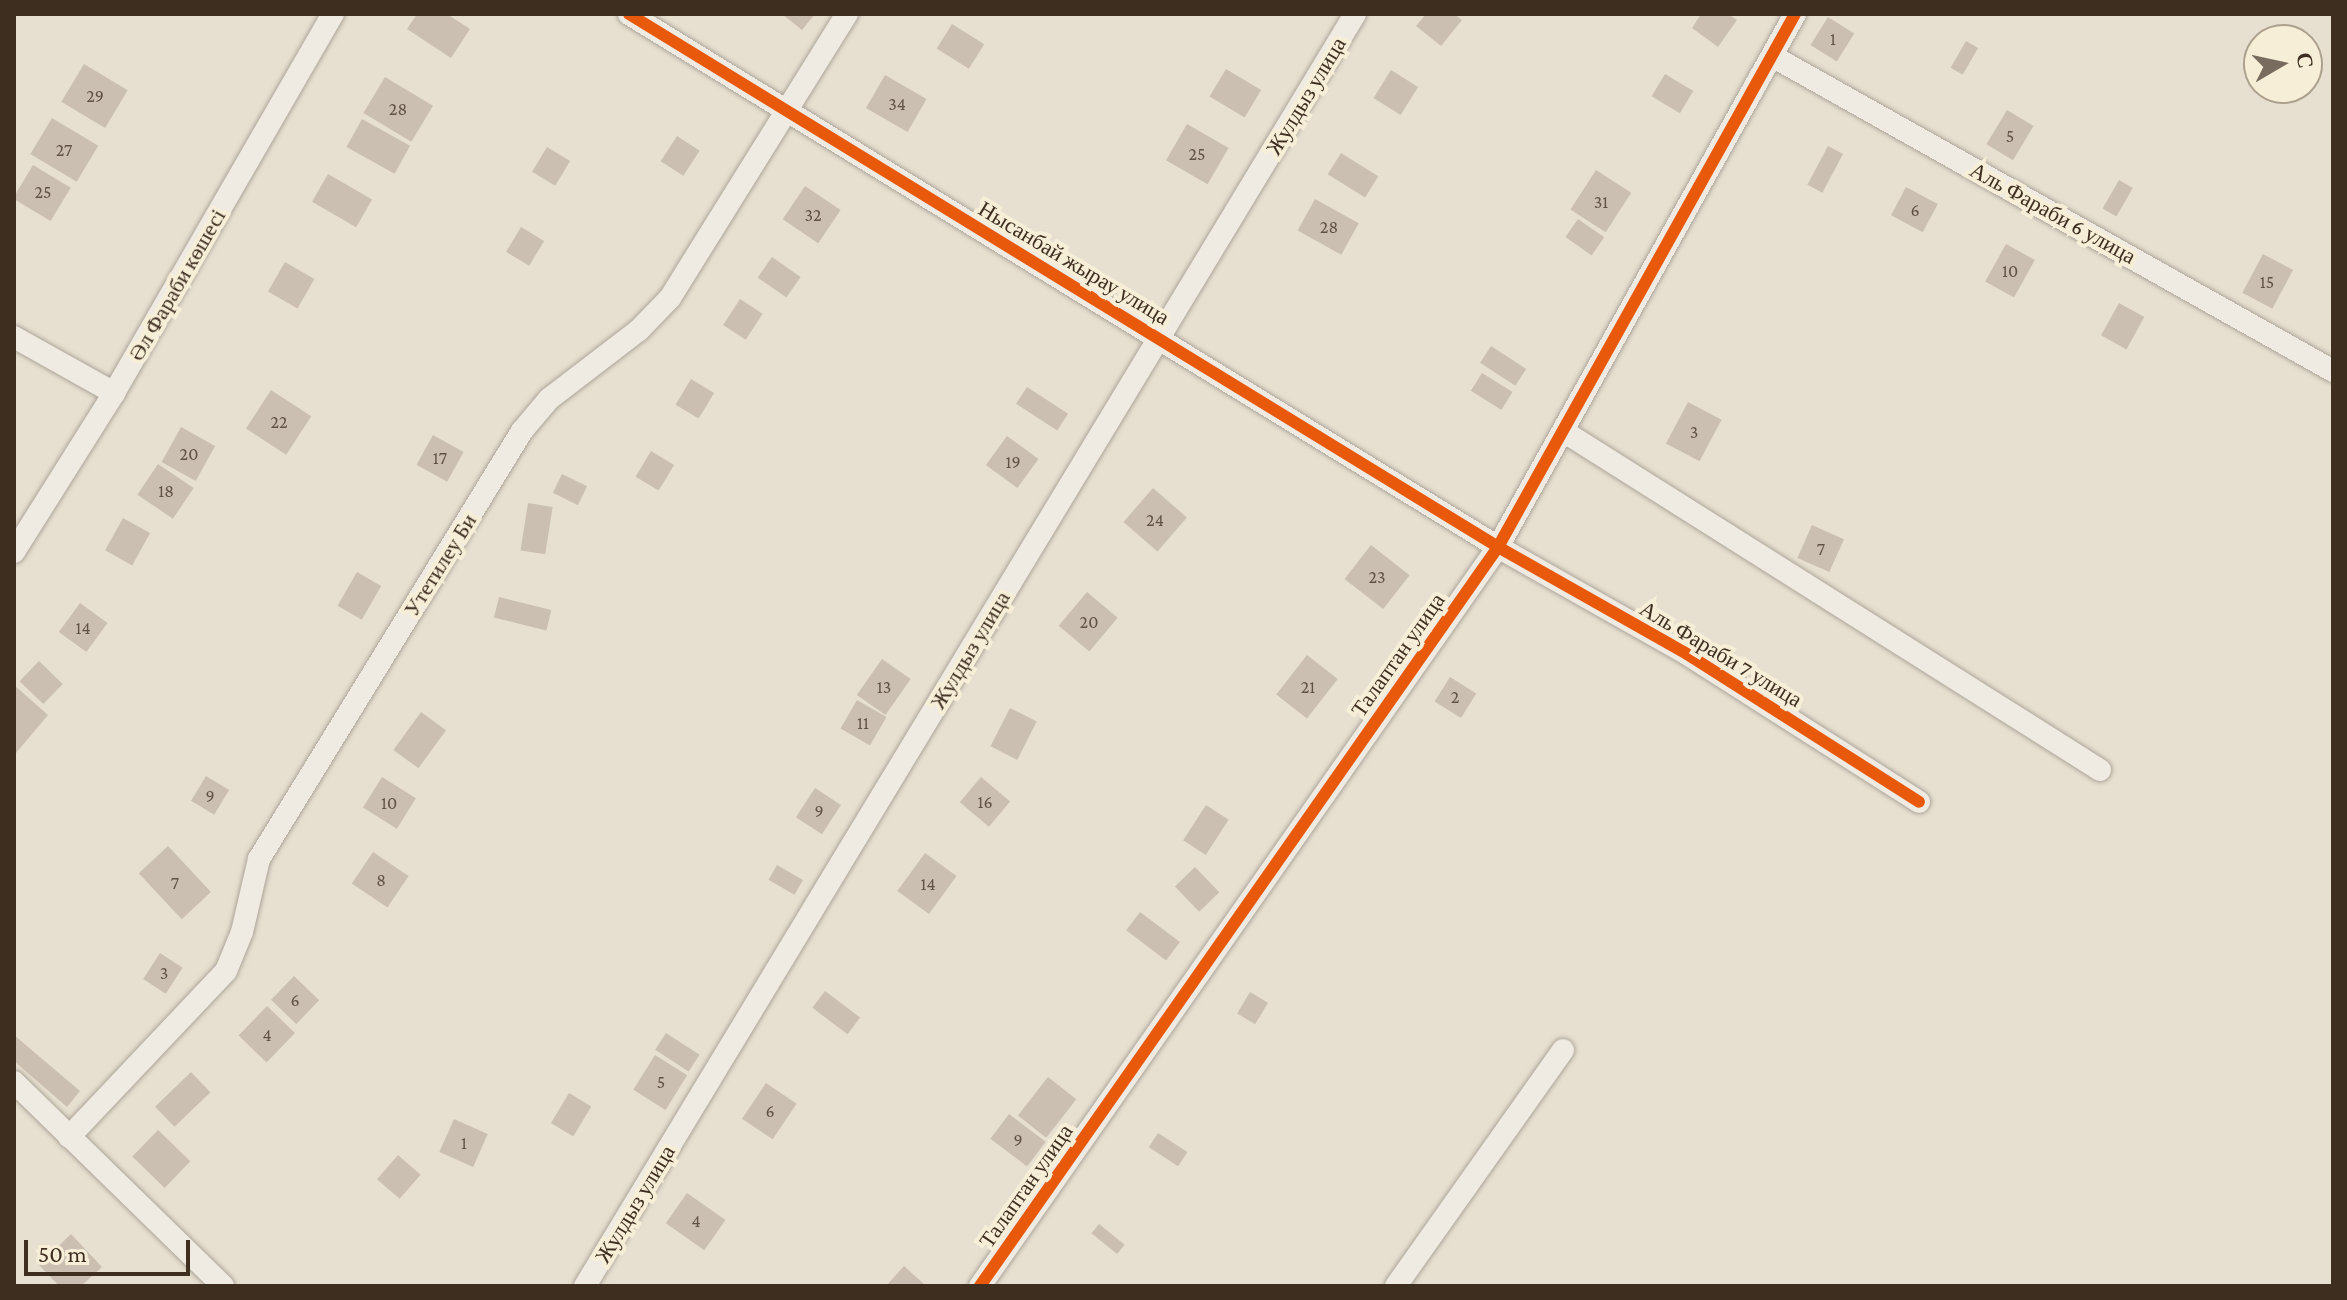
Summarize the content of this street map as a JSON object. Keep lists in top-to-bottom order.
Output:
{
  "streets": {
    "street": [
      "Жулдыз улица",
      "Аль Фараби 6 улица",
      "Нысанбай жырау улица",
      "Әл Фараби көшесі",
      "Утетилеу Би",
      "Аль Фараби 7 улица",
      "Талаптан улица"
    ]
  },
  "crossings": [
    ["Жулдыз улица", "Нысанбай жырау улица"],
    ["Аль Фараби 6 улица", "Талаптан улица"],
    ["Нысанбай жырау улица", "Утетилеу Би"],
    ["Нысанбай жырау улица", "Аль Фараби 7 улица"],
    ["Нысанбай жырау улица", "Талаптан улица"],
    ["Аль Фараби 7 улица", "Талаптан улица"]
  ],
  "house_numbers": [
    "1",
    "29",
    "34",
    "28",
    "5",
    "27",
    "25",
    "25",
    "31",
    "6",
    "32",
    "28",
    "10",
    "15",
    "22",
    "3",
    "20",
    "17",
    "19",
    "18",
    "24",
    "7",
    "23",
    "20",
    "14",
    "13",
    "21",
    "2",
    "11",
    "9",
    "16",
    "10",
    "9",
    "8",
    "7",
    "14",
    "3",
    "6",
    "4",
    "5",
    "6",
    "9",
    "1",
    "4"
  ],
  "scale_bar": "50 m",
  "north": "right"
}
